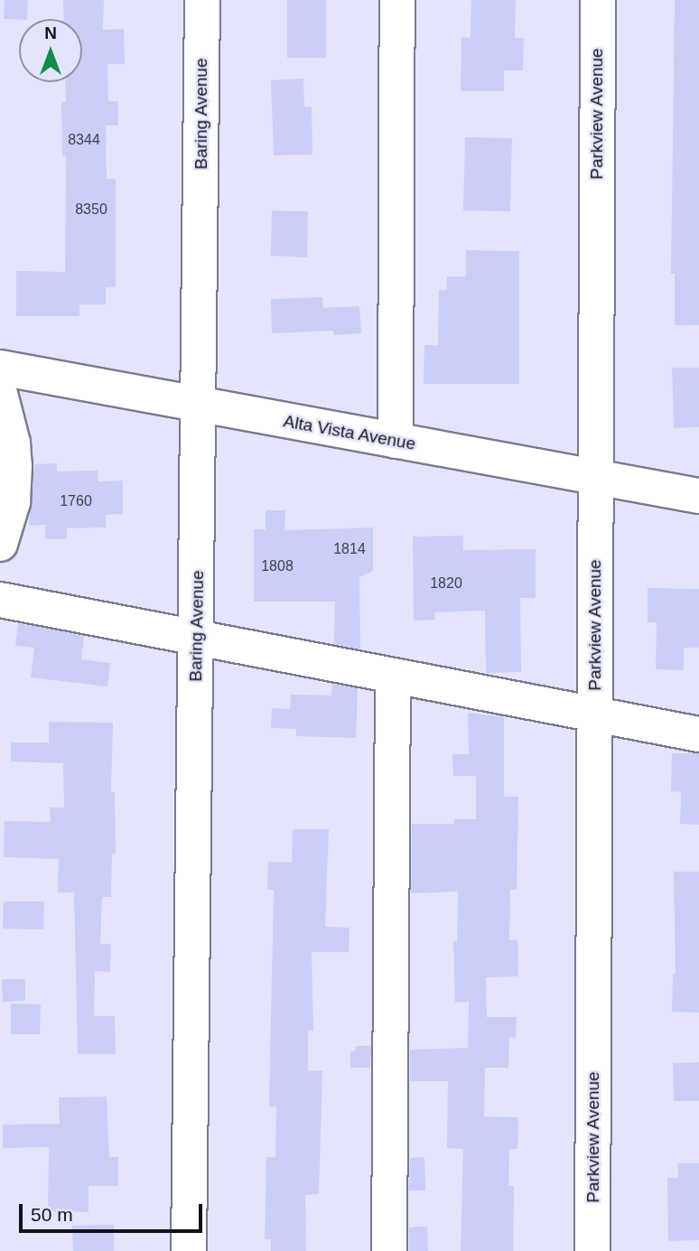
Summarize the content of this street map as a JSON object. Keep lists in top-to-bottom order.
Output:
{
  "streets": {
    "street": ["Baring Avenue", "Parkview Avenue", "Alta Vista Avenue"]
  },
  "crossings": [
    ["Baring Avenue", "Alta Vista Avenue"],
    ["Parkview Avenue", "Alta Vista Avenue"]
  ],
  "house_numbers": [
    "8344",
    "8350",
    "1760",
    "1814",
    "1808",
    "1820"
  ],
  "scale_bar": "50 m",
  "north": "top"
}
